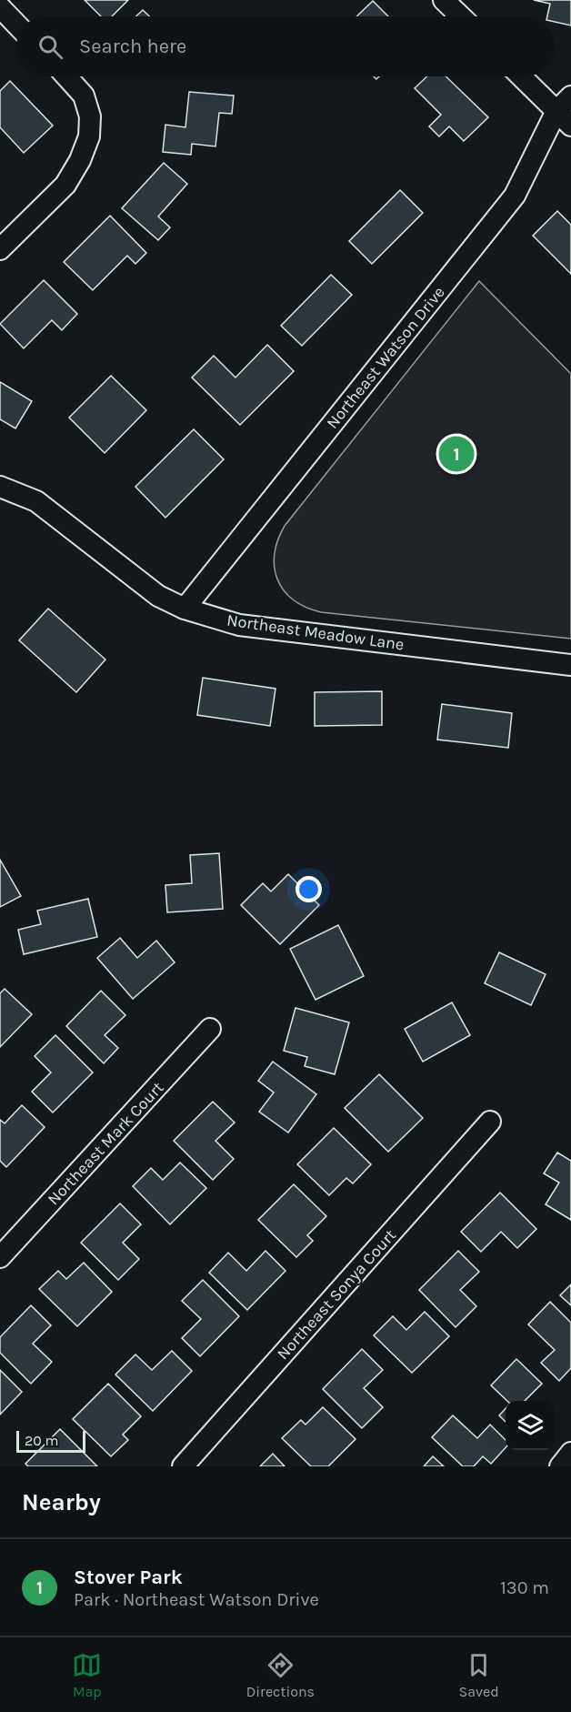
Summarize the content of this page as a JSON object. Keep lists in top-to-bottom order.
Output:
{
  "streets": {
    "street": [
      "Northeast Watson Drive",
      "Northeast Meadow Lane",
      "Northeast Mark Court",
      "Northeast Sonya Court"
    ]
  },
  "crossings": [
    ["Northeast Watson Drive", "Northeast Meadow Lane"]
  ],
  "scale_bar": "20 m",
  "page": {
    "search": "Search here",
    "pins": "1",
    "scale": "20 m",
    "heading": "Nearby",
    "list": [
      {
        "mark": "1",
        "name": "Stover Park",
        "note": "Park · Northeast Watson Drive",
        "value": "130 m"
      }
    ],
    "nav": ["Map", "Directions", "Saved"]
  }
}
